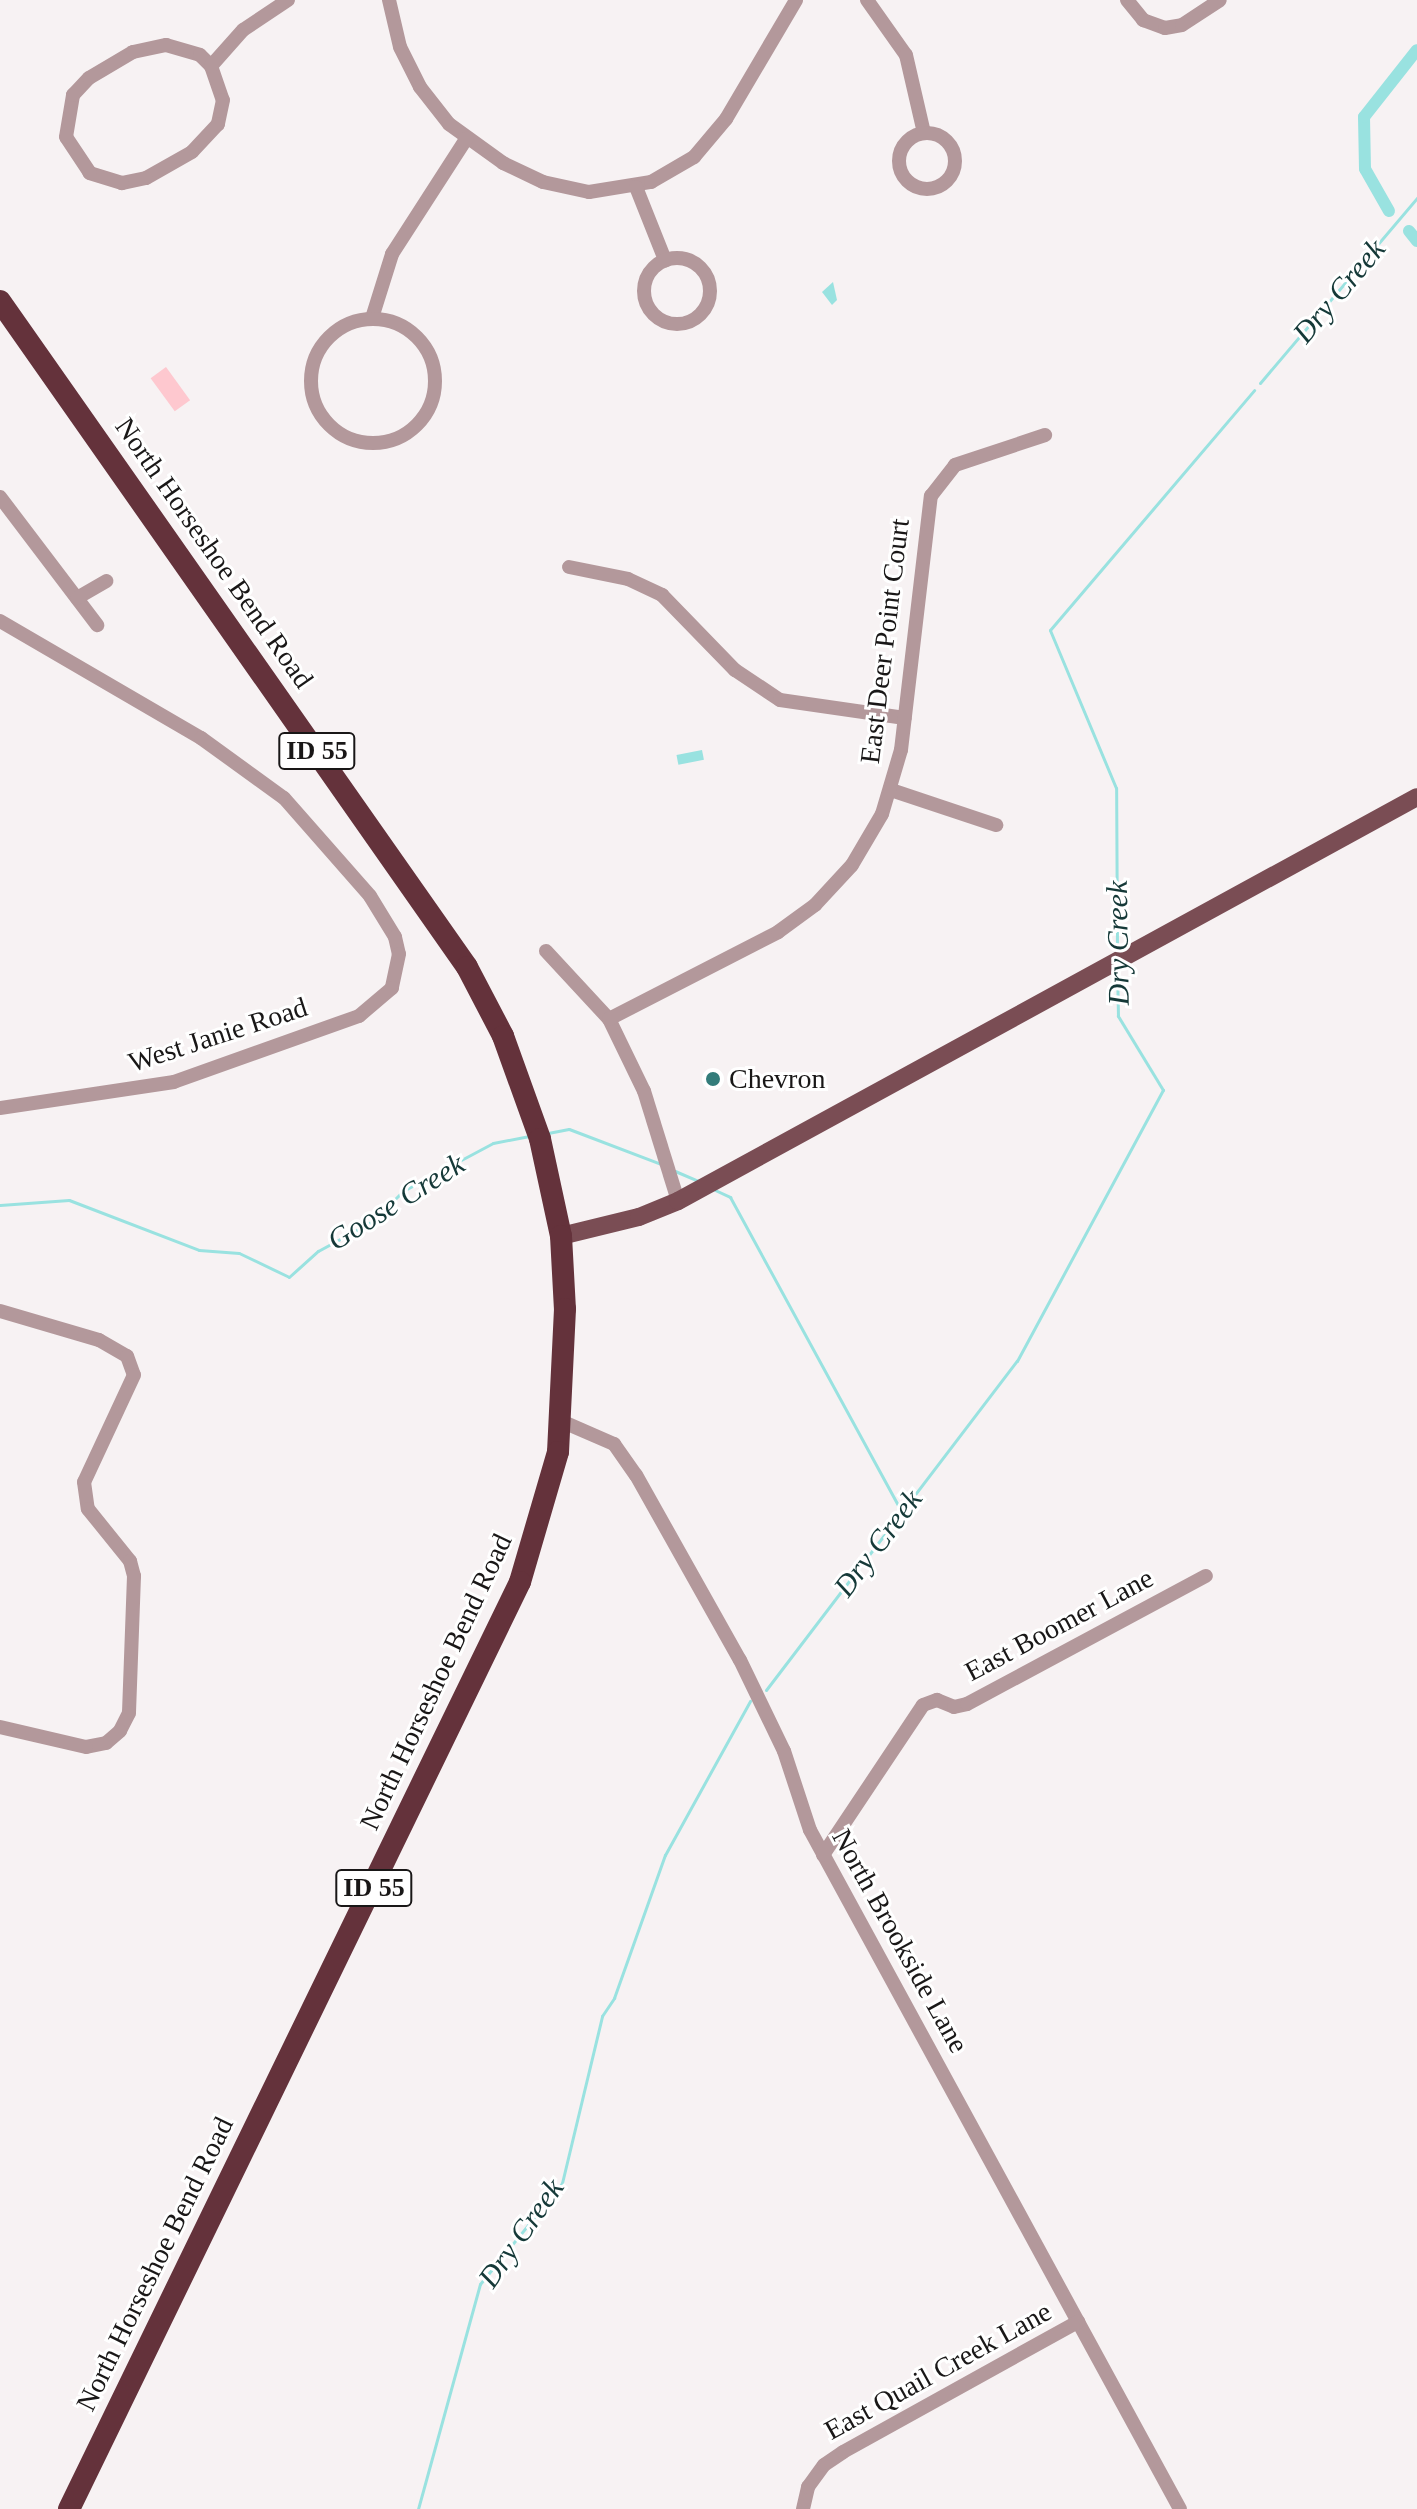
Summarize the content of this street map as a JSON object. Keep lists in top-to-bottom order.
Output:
{
  "streets": {
    "highway": ["North Horseshoe Bend Road", "ID 55"],
    "street": [
      "East Deer Point Court",
      "West Janie Road",
      "East Boomer Lane",
      "North Brookside Lane",
      "East Quail Creek Lane"
    ]
  },
  "crossings": [
    ["North Horseshoe Bend Road", "North Brookside Lane"],
    ["East Boomer Lane", "North Brookside Lane"],
    ["North Brookside Lane", "East Quail Creek Lane"]
  ],
  "water": ["Dry Creek", "Goose Creek"],
  "places": ["Chevron"]
}
